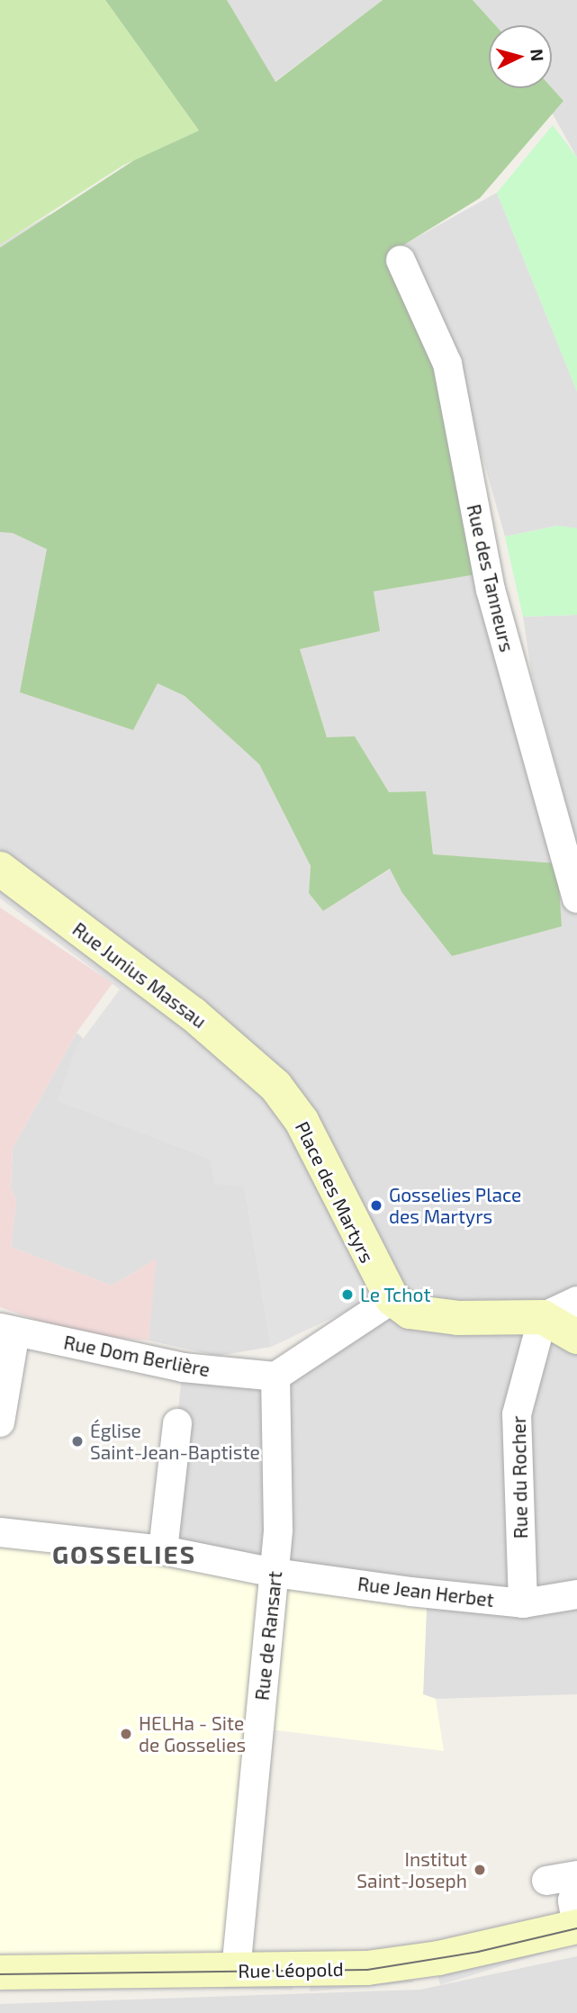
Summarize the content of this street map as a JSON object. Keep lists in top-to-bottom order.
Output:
{
  "streets": {
    "main road": ["Rue Junius Massau", "Place des Martyrs", "Rue Léopold"],
    "street": [
      "Rue des Tanneurs",
      "Rue Dom Berlière",
      "Rue du Rocher",
      "Rue Jean Herbet",
      "Rue de Ransart"
    ]
  },
  "crossings": [
    ["Rue Junius Massau", "Place des Martyrs"],
    ["Rue Dom Berlière", "Rue de Ransart"],
    ["Rue du Rocher", "Rue Jean Herbet"],
    ["Rue Jean Herbet", "Rue de Ransart"],
    ["Rue de Ransart", "Rue Léopold"]
  ],
  "districts": ["GOSSELIES"],
  "places": [
    "Gosselies Place des Martyrs",
    "Le Tchot",
    "Église Saint-Jean-Baptiste",
    "HELHa - Site de Gosselies",
    "Institut Saint-Joseph"
  ],
  "north": "right"
}
